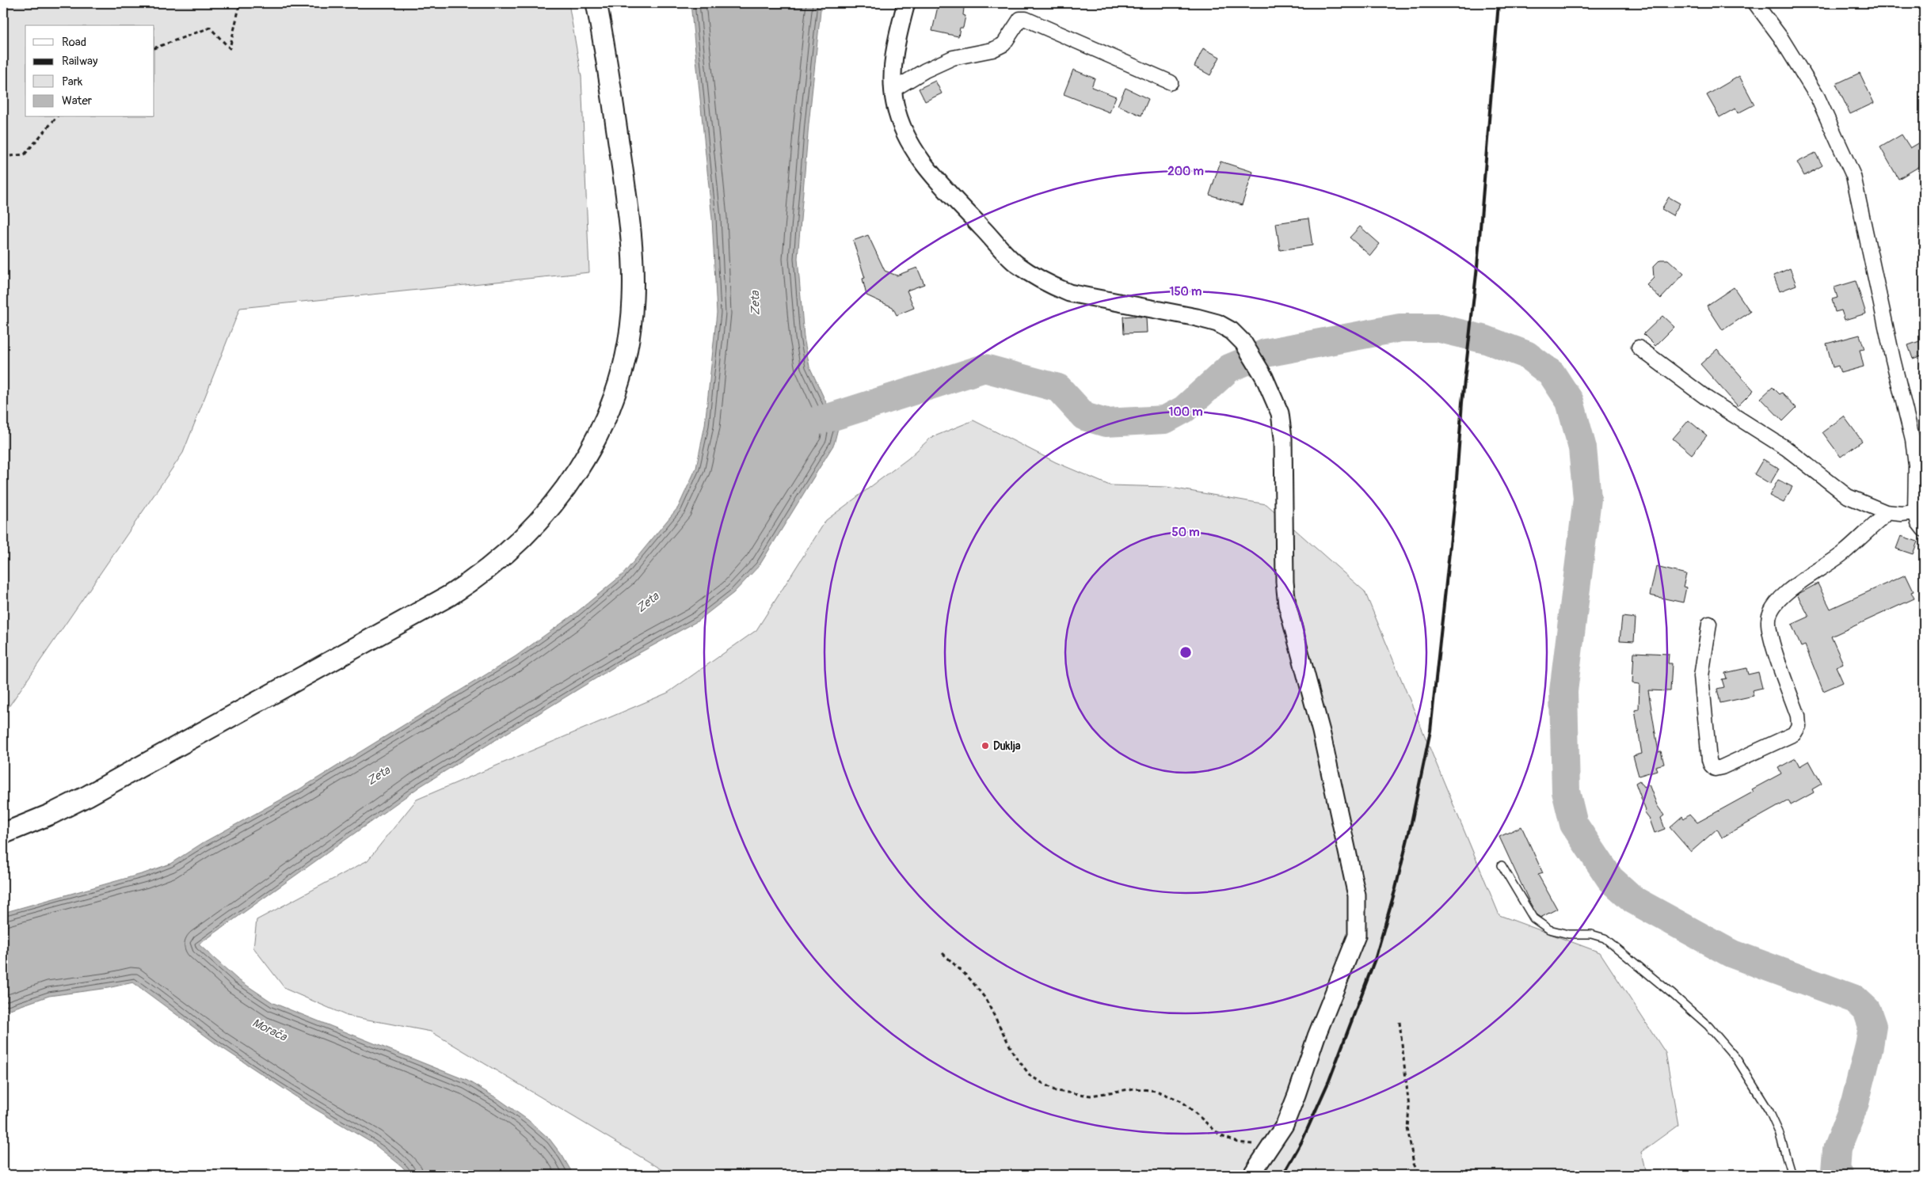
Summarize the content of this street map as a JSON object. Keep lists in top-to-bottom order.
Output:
{
  "water": ["Zeta", "Morača"],
  "places": ["Duklja"],
  "legend": [
    "Road",
    "Railway",
    "Park",
    "Water"
  ],
  "rings": [
    "200 m",
    "150 m",
    "100 m",
    "50 m"
  ]
}
